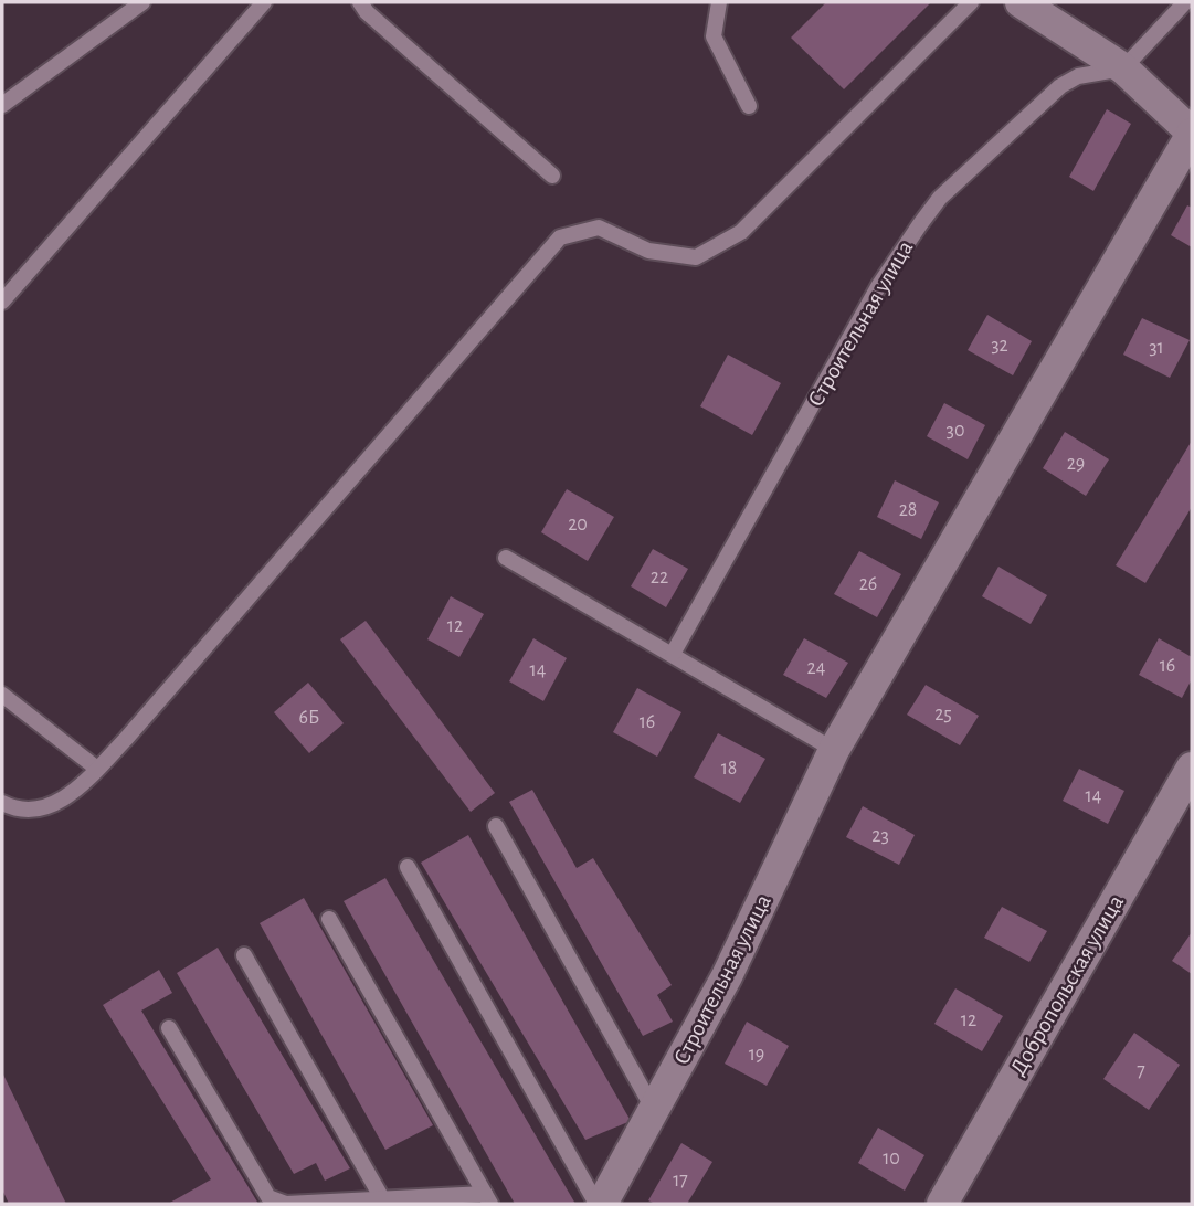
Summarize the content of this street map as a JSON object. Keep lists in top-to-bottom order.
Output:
{
  "streets": {
    "street": ["Строительная улица", "Добропольская улица"]
  },
  "house_numbers": [
    "32",
    "31",
    "30",
    "29",
    "28",
    "20",
    "22",
    "26",
    "12",
    "16",
    "24",
    "14",
    "25",
    "6Б",
    "16",
    "18",
    "14",
    "23",
    "12",
    "19",
    "7",
    "10",
    "17"
  ]
}
